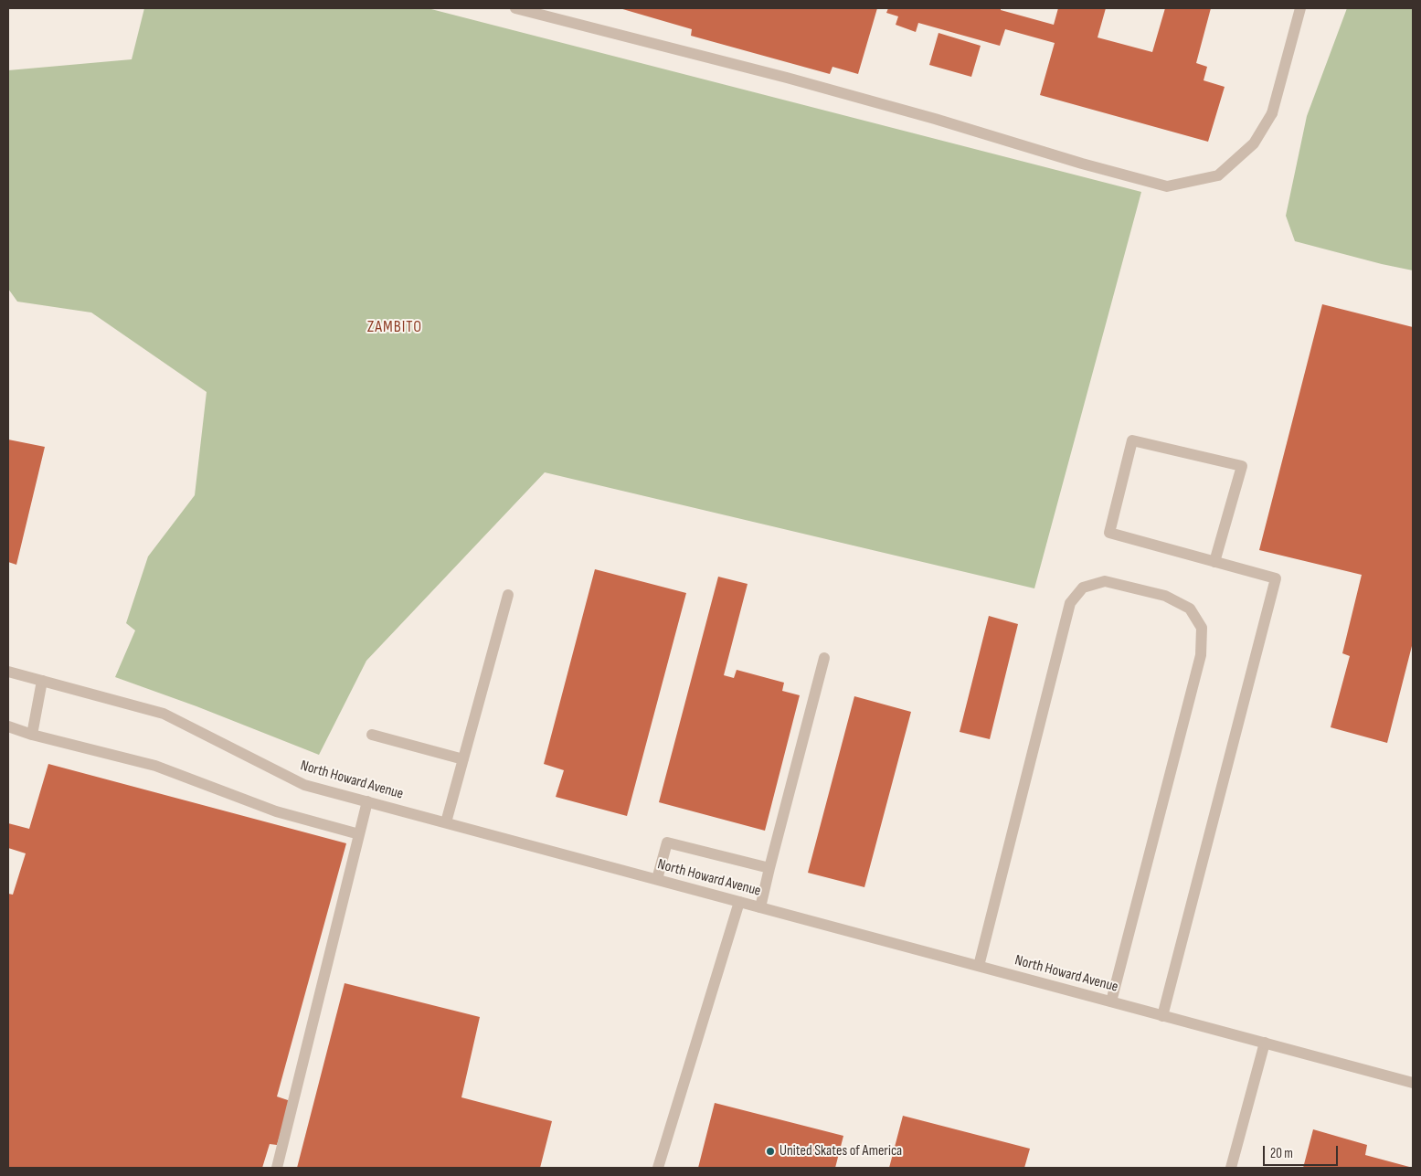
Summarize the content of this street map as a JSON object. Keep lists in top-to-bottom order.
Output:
{
  "streets": {
    "street": ["North Howard Avenue"]
  },
  "districts": ["ZAMBITO"],
  "places": ["United Skates of America"],
  "scale_bar": "20 m"
}
